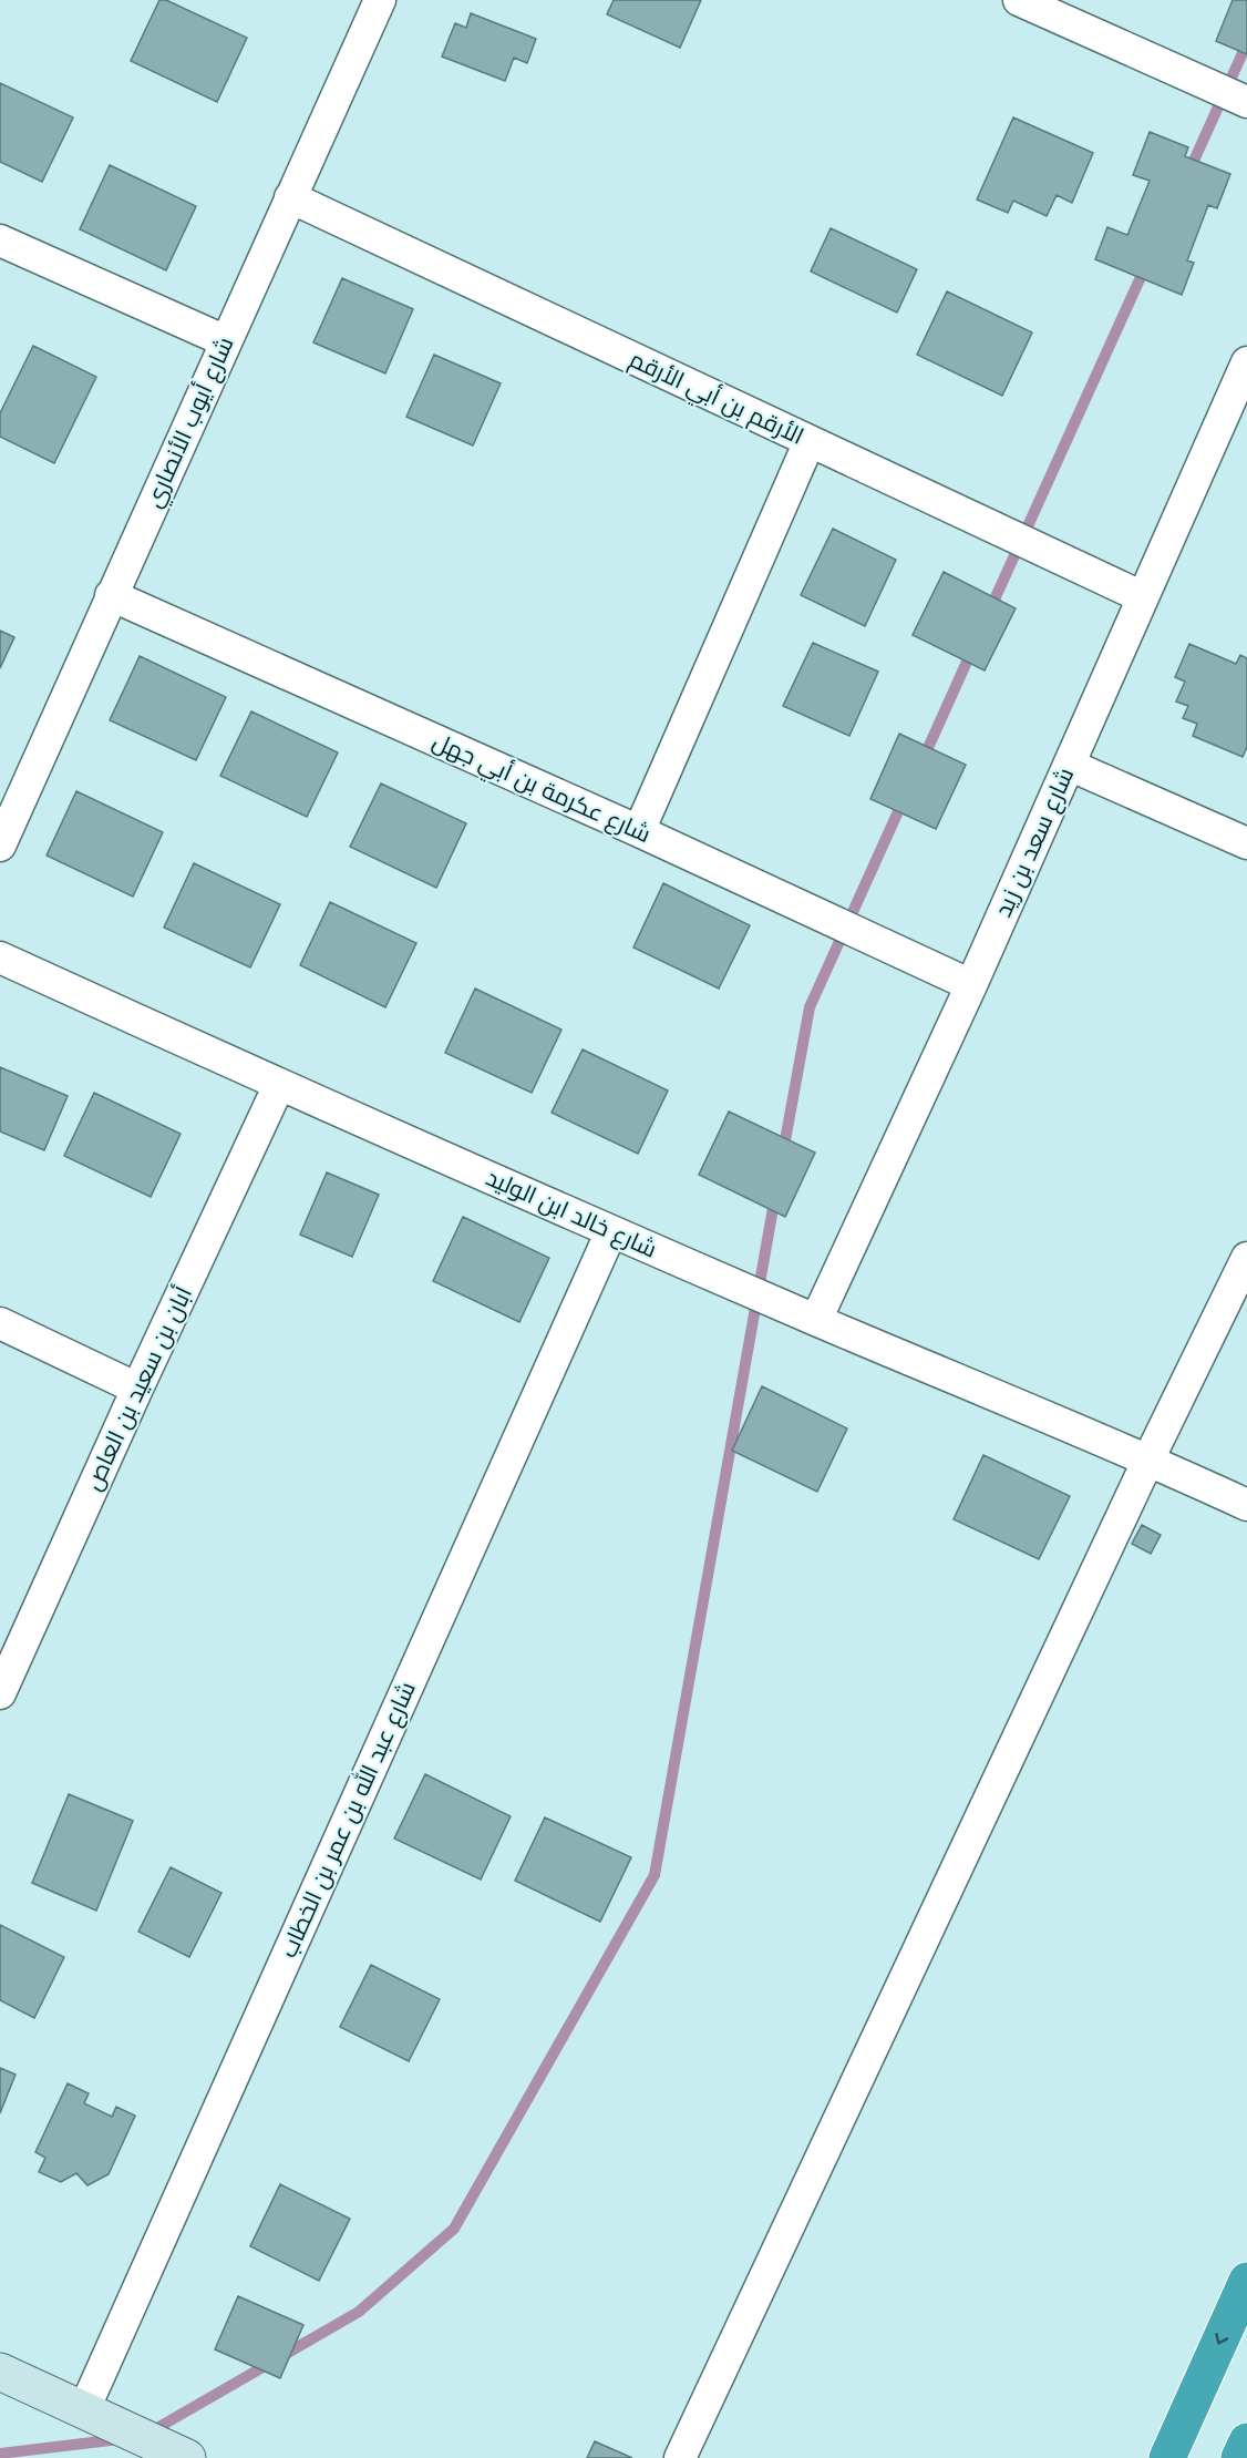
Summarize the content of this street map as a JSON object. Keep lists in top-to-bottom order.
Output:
{
  "streets": {
    "street": [
      "الأرقم بن أبي الأرقم",
      "شارع أيوب الأنصاري",
      "شارع عكرمة بن أبي جهل",
      "شارع سعد بن زيد",
      "شارع خالد ابن الوليد",
      "أبان بن سعيد بن العاص",
      "شارع عبد الله بن عمر بن الخطاب"
    ]
  },
  "crossings": [
    ["الأرقم بن أبي الأرقم", "شارع أيوب الأنصاري"],
    ["الأرقم بن أبي الأرقم", "شارع سعد بن زيد"],
    ["شارع أيوب الأنصاري", "شارع عكرمة بن أبي جهل"],
    ["شارع عكرمة بن أبي جهل", "شارع سعد بن زيد"],
    ["شارع سعد بن زيد", "شارع خالد ابن الوليد"],
    ["شارع خالد ابن الوليد", "أبان بن سعيد بن العاص"],
    ["شارع خالد ابن الوليد", "شارع عبد الله بن عمر بن الخطاب"]
  ]
}
